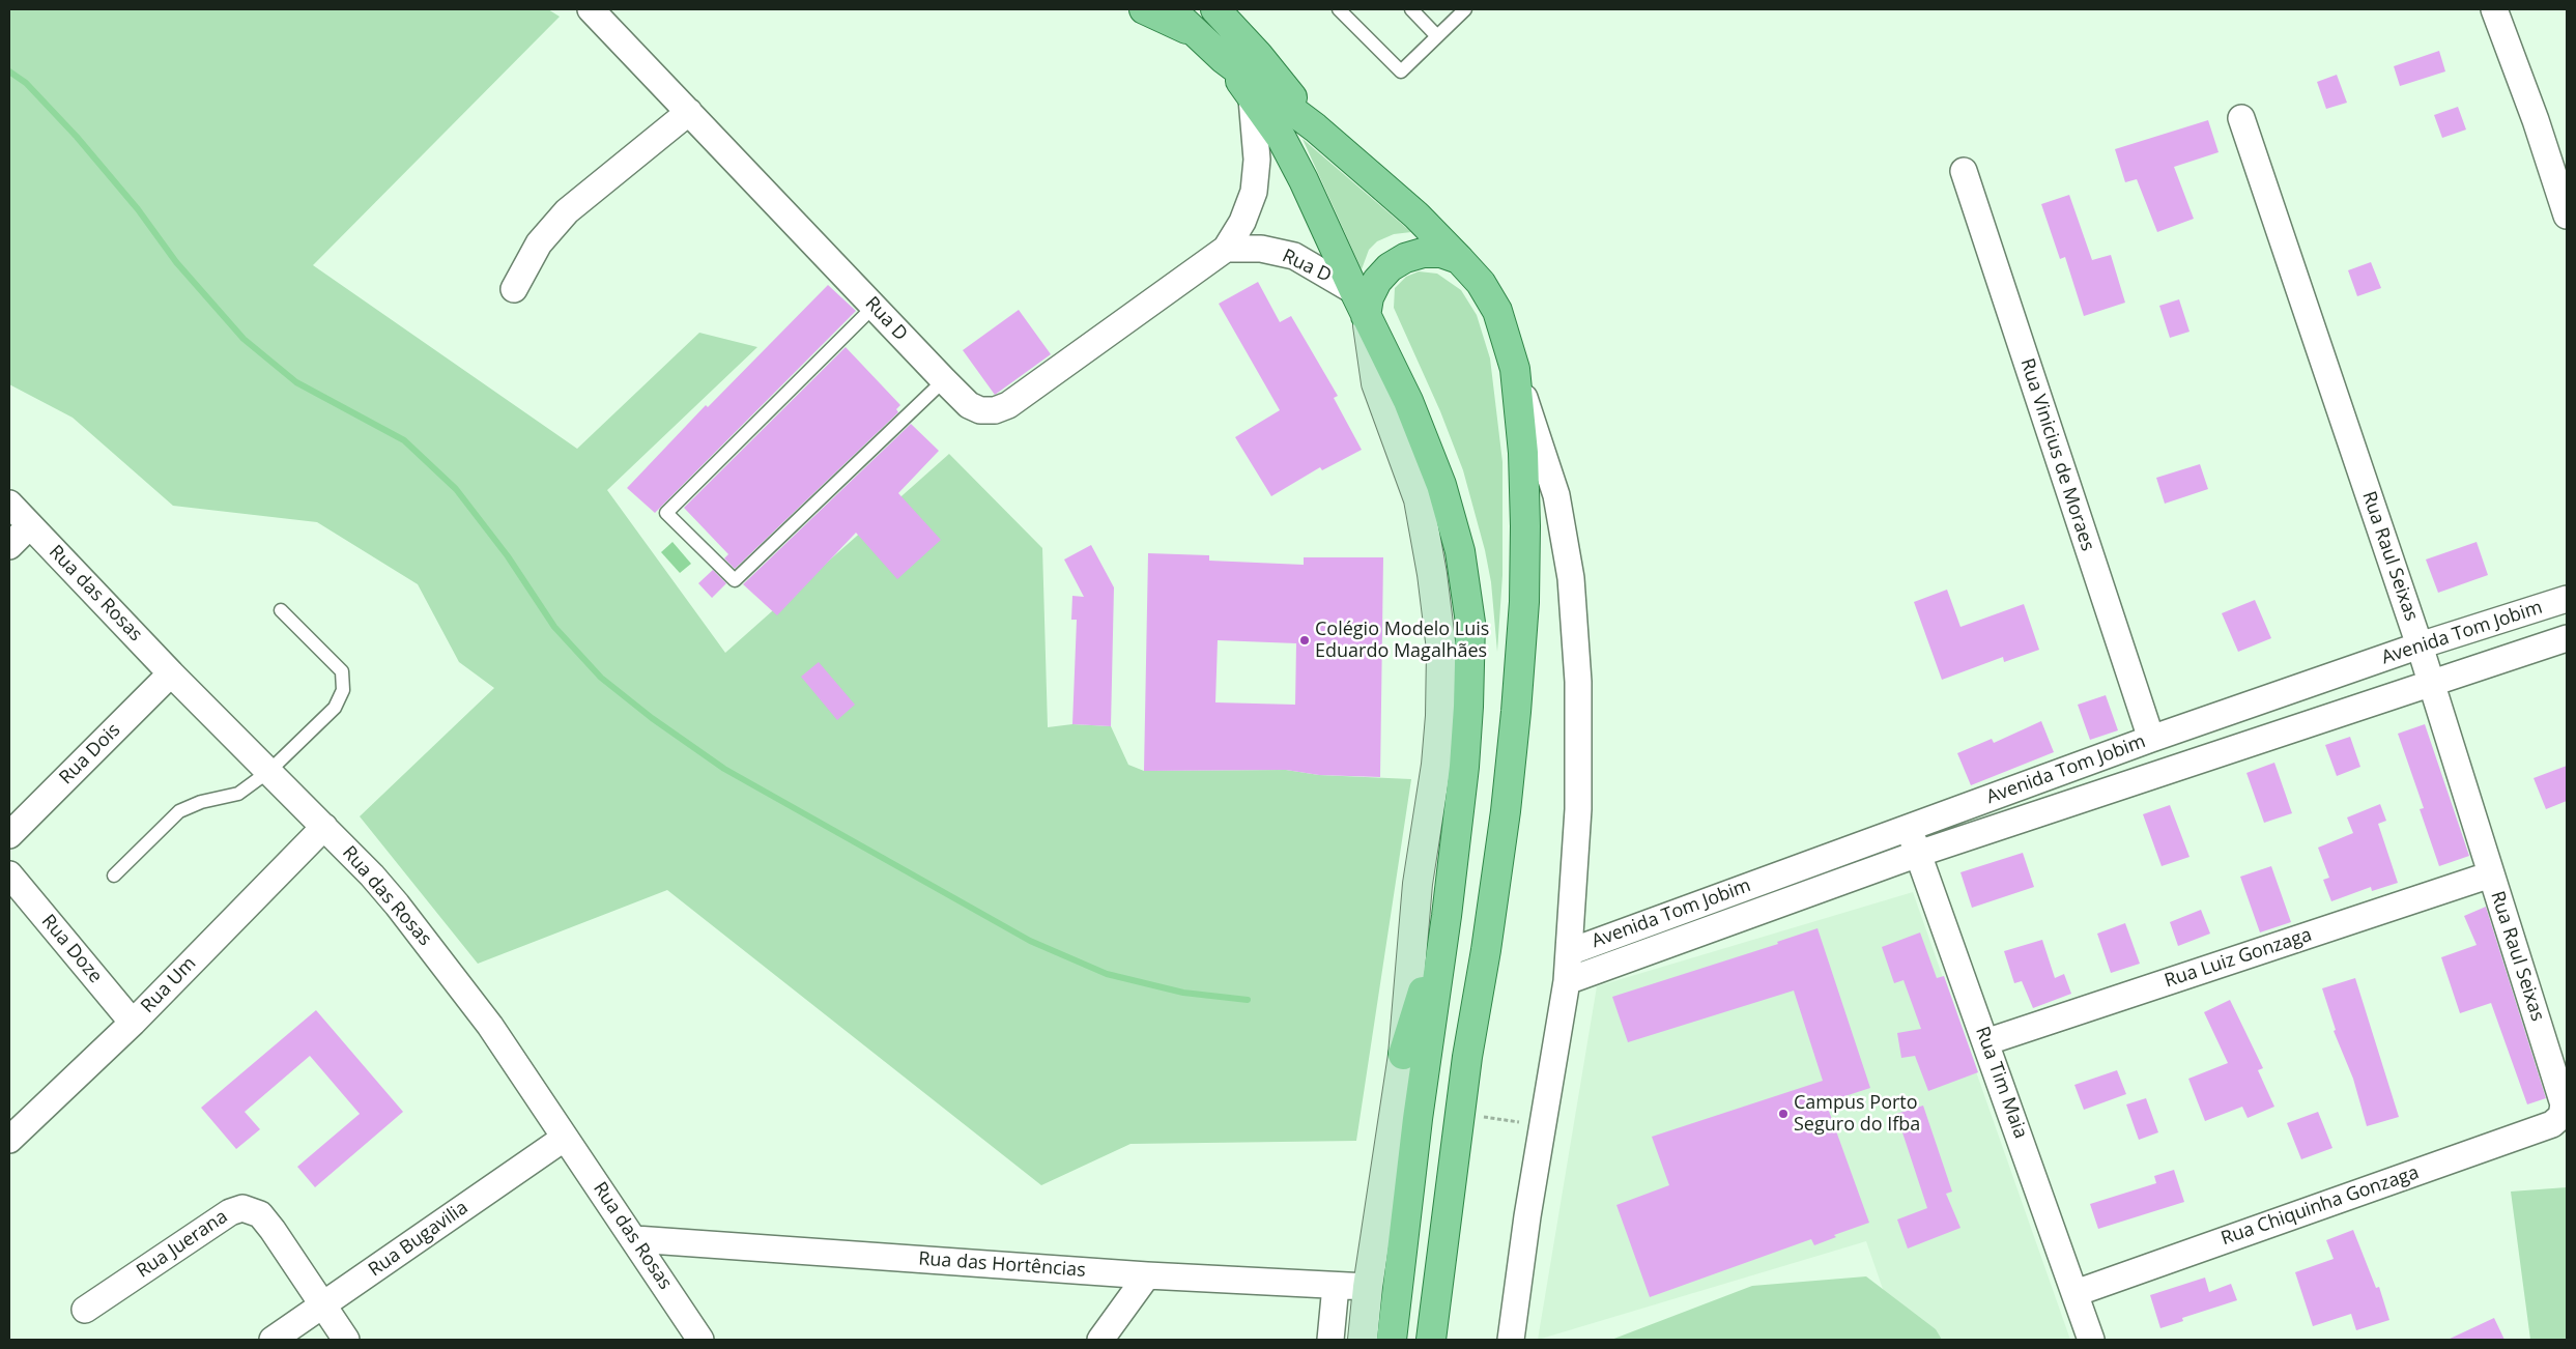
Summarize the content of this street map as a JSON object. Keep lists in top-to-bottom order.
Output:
{
  "streets": {
    "street": [
      "Rua D",
      "Rua Vinicius de Moraes",
      "Rua Raul Seixas",
      "Rua das Rosas",
      "Avenida Tom Jobim",
      "Rua Dois",
      "Rua Doze",
      "Rua Luiz Gonzaga",
      "Rua Um",
      "Rua Tim Maia",
      "Rua Chiquinha Gonzaga",
      "Rua Bugavilia",
      "Rua Juerana",
      "Rua das Hortências"
    ]
  },
  "crossings": [
    ["Rua Vinicius de Moraes", "Avenida Tom Jobim"],
    ["Rua Raul Seixas", "Avenida Tom Jobim"],
    ["Rua Raul Seixas", "Rua Luiz Gonzaga"],
    ["Rua Raul Seixas", "Rua Chiquinha Gonzaga"],
    ["Rua das Rosas", "Rua Dois"],
    ["Rua das Rosas", "Rua Um"],
    ["Rua das Rosas", "Rua Bugavilia"],
    ["Rua das Rosas", "Rua das Hortências"],
    ["Avenida Tom Jobim", "Rua Tim Maia"],
    ["Rua Doze", "Rua Um"],
    ["Rua Luiz Gonzaga", "Rua Tim Maia"],
    ["Rua Tim Maia", "Rua Chiquinha Gonzaga"],
    ["Rua Bugavilia", "Rua Juerana"]
  ],
  "places": ["Colégio Modelo Luis Eduardo Magalhães", "Campus Porto Seguro do Ifba"]
}
